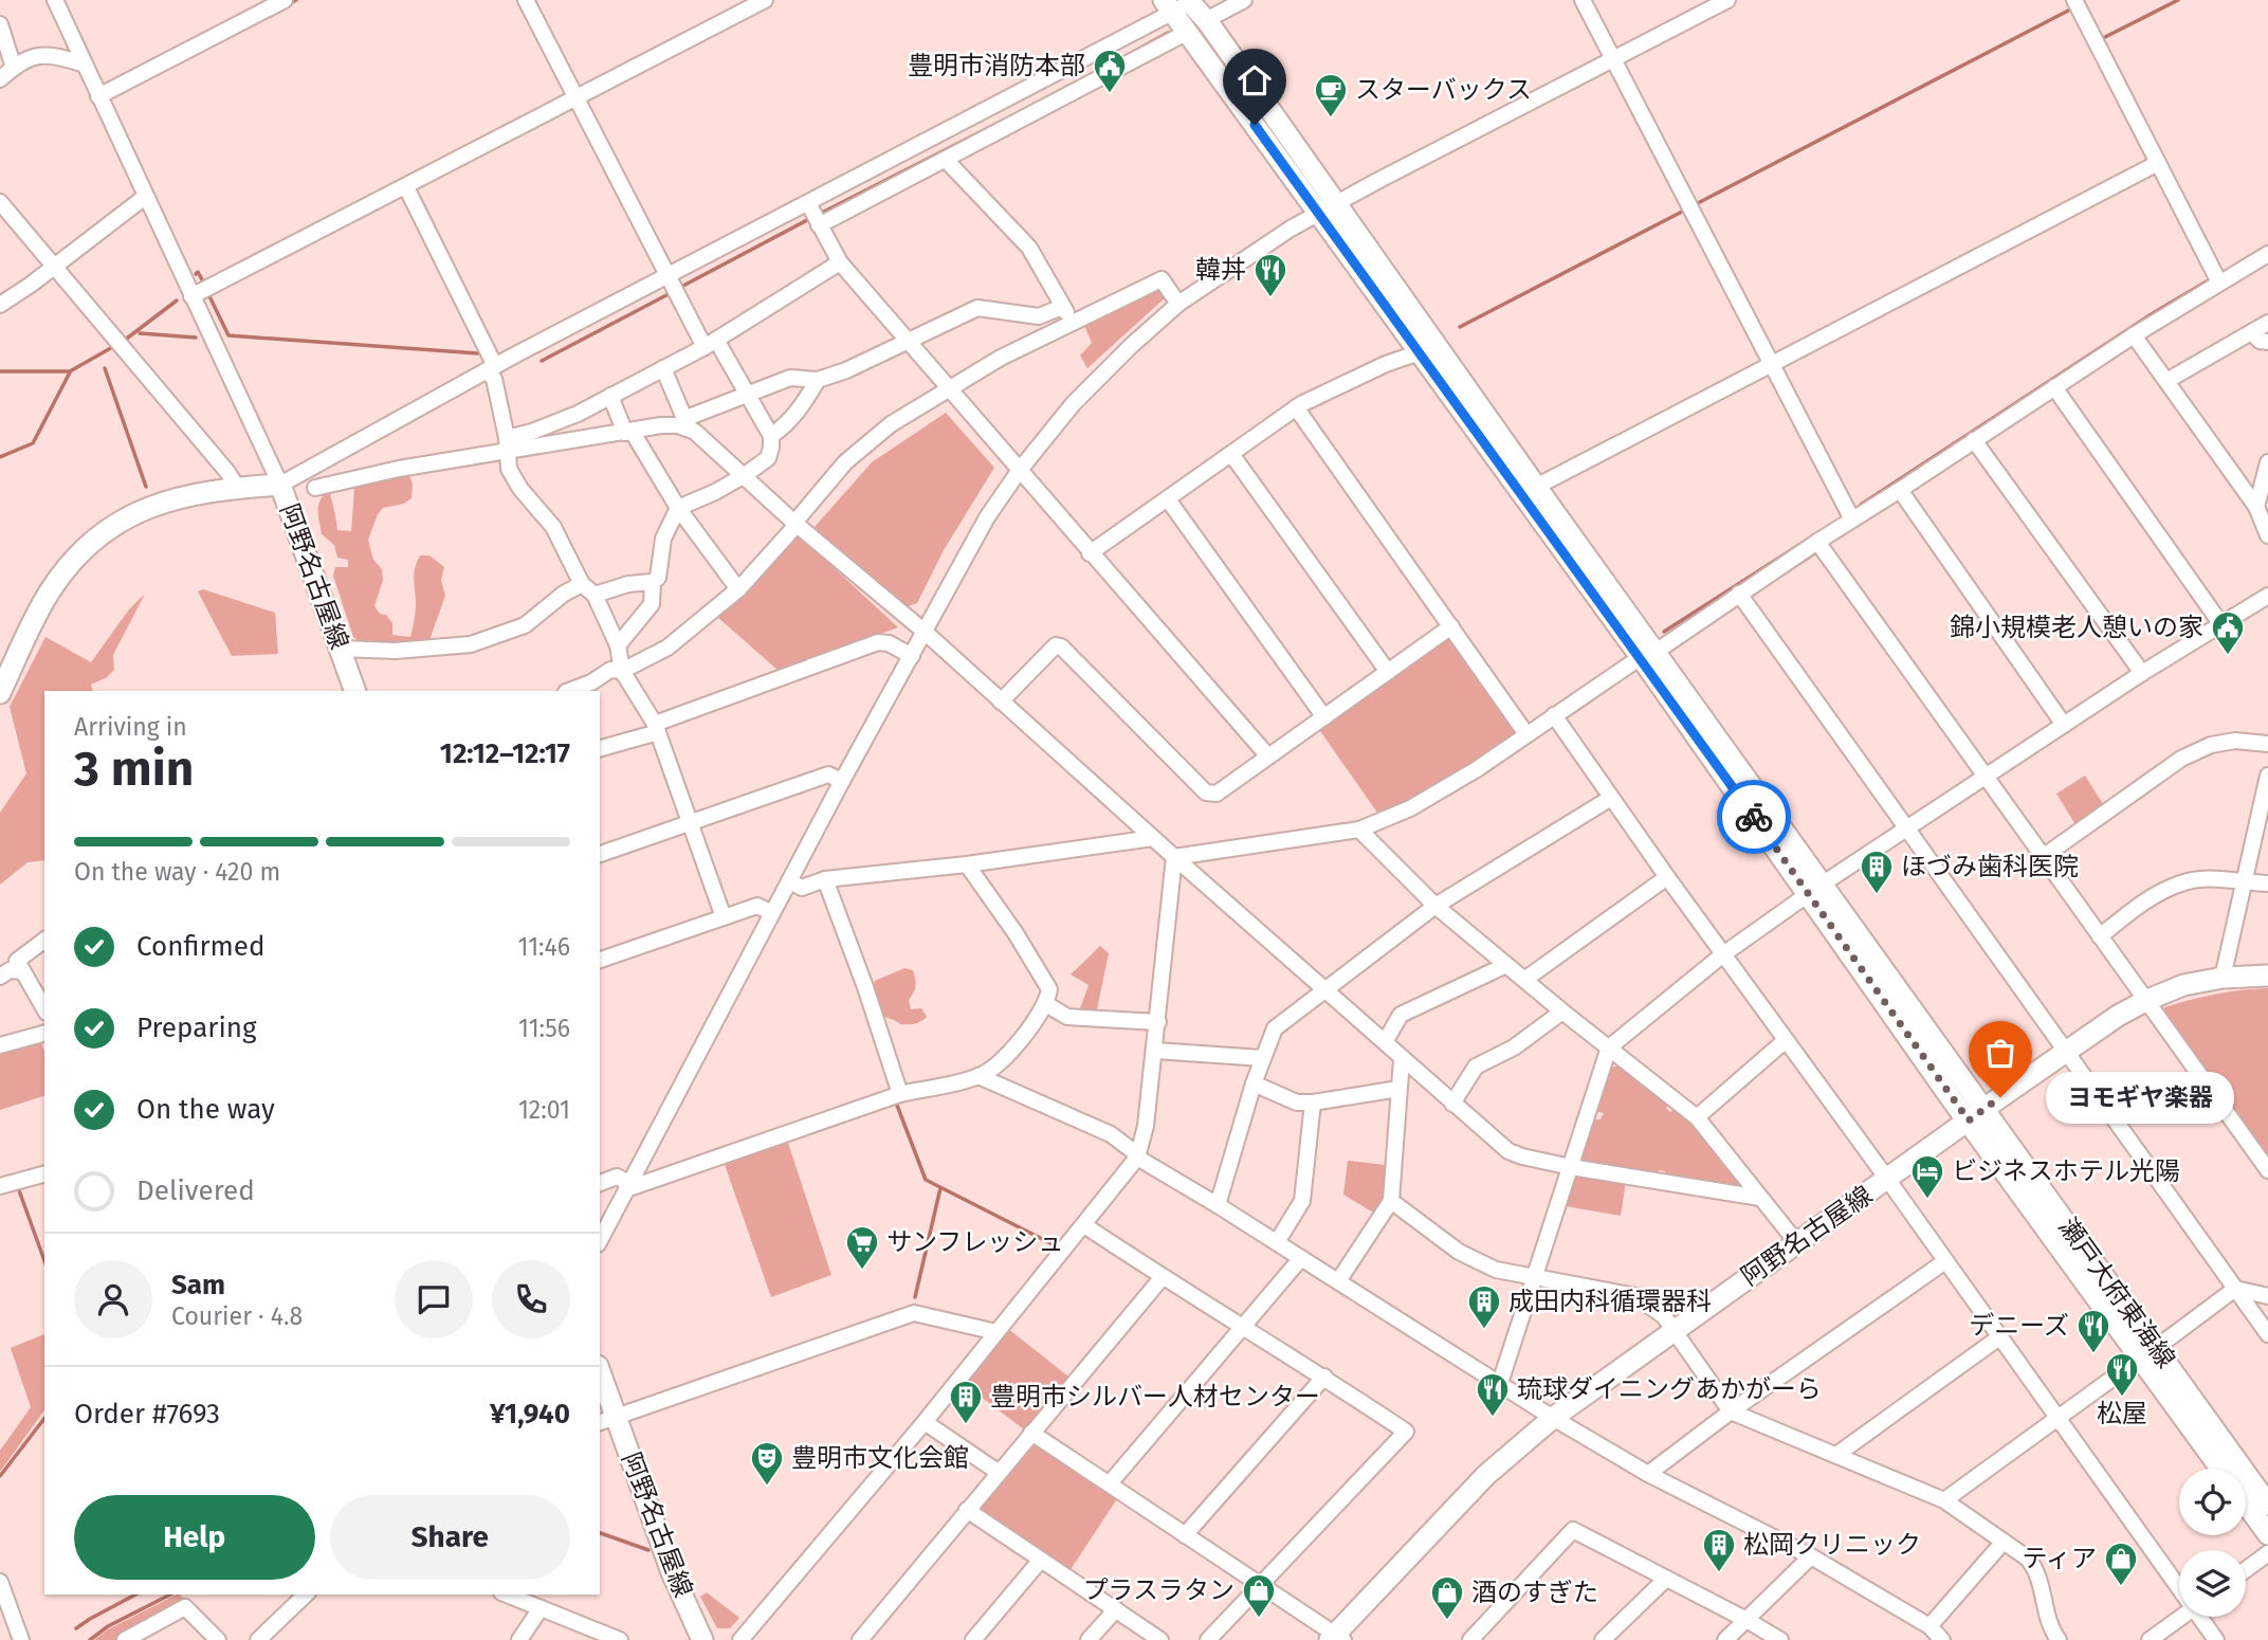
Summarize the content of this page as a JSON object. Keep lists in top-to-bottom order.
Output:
{
  "streets": {
    "main road": ["阿野名古屋線", "瀬戸大府東海線"]
  },
  "crossings": [
    ["阿野名古屋線", "瀬戸大府東海線"]
  ],
  "places": {
    "public building": ["豊明市消防本部", "錦小規模老人憩いの家"],
    "cafe": ["スターバックス"],
    "restaurant": [
      "韓丼",
      "デニーズ",
      "松屋",
      "琉球ダイニングあかがーら"
    ],
    "building": [
      "ほづみ歯科医院",
      "成田内科循環器科",
      "豊明市シルバー人材センター",
      "松岡クリニック"
    ],
    "other": ["ヨモギヤ楽器"],
    "hotel": ["ビジネスホテル光陽"],
    "supermarket": ["サンフレッシュ"],
    "theatre": ["豊明市文化会館"],
    "shop": ["ティア", "プラスラタン", "酒のすぎた"]
  },
  "page": {
    "heading": ["3 min", "Arriving in", "12:12–12:17"],
    "panel": [
      "Sam",
      "Courier · 4.8",
      "Order #7693",
      "¥1,940"
    ],
    "bar": "On the way · 420 m",
    "list": [
      ["Confirmed", "11:46"],
      ["Preparing", "11:56"],
      ["On the way", "12:01"],
      "Delivered"
    ],
    "bubble": "ヨモギヤ楽器",
    "buttons": ["Help", "Share"]
  }
}
